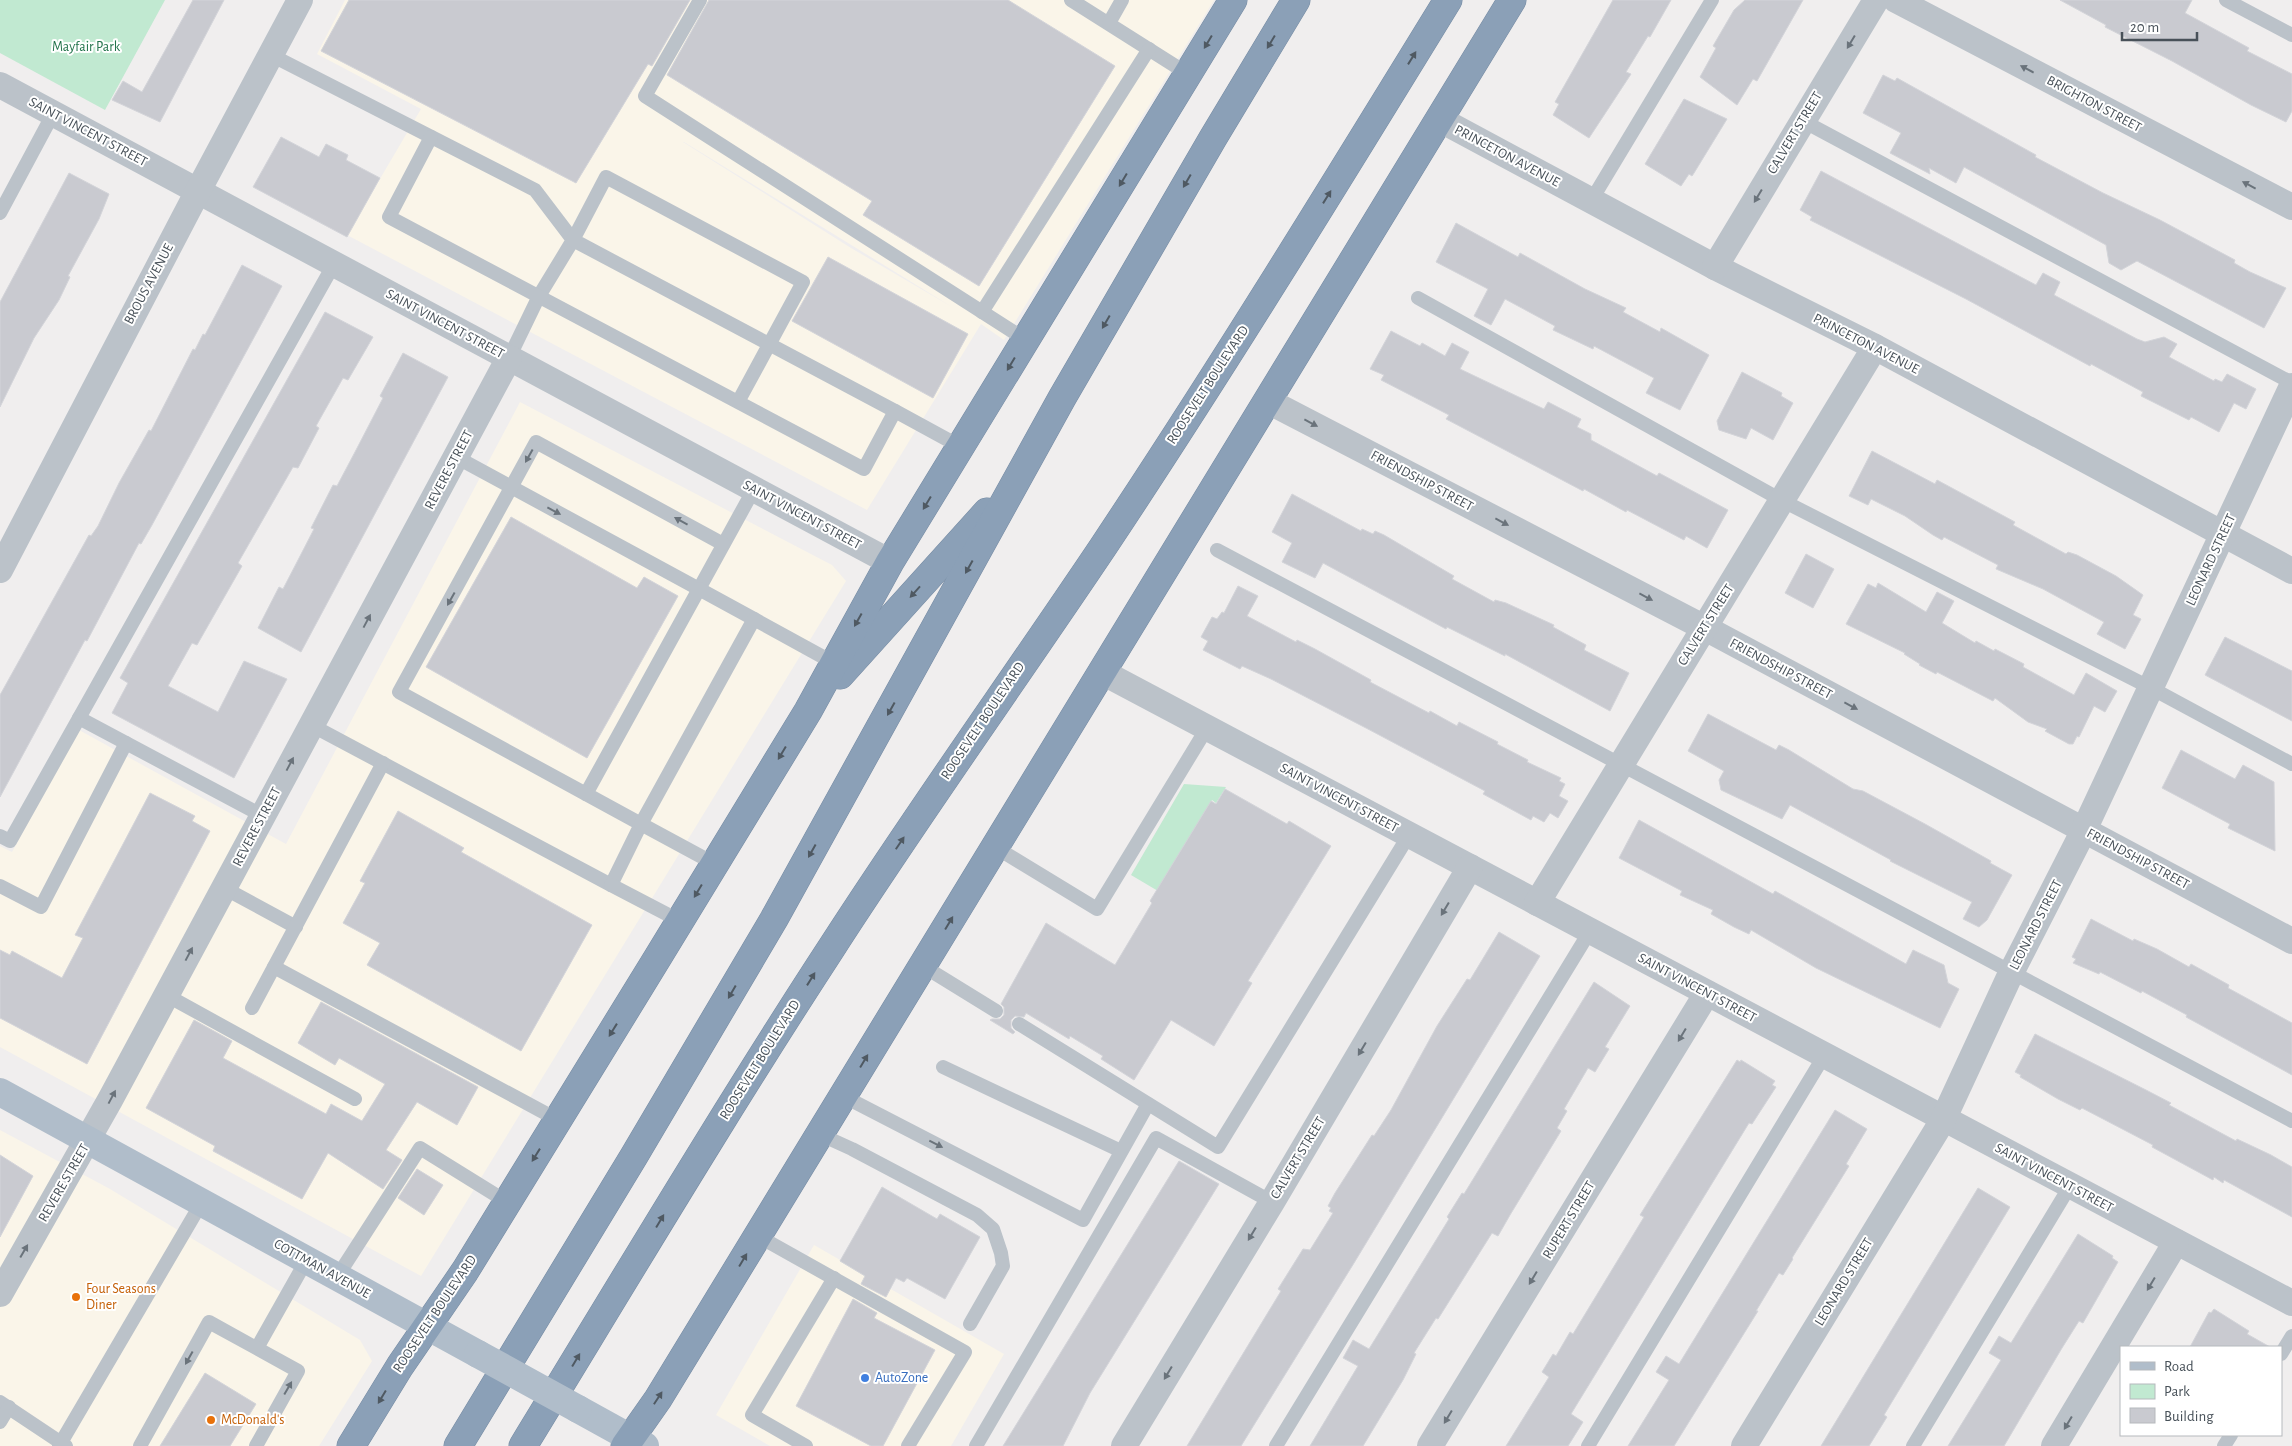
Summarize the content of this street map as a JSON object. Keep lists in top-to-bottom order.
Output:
{
  "streets": {
    "highway": ["ROOSEVELT BOULEVARD"],
    "main road": ["COTTMAN AVENUE"],
    "street": [
      "BRIGHTON STREET",
      "SAINT VINCENT STREET",
      "CALVERT STREET",
      "PRINCETON AVENUE",
      "BROUS AVENUE",
      "REVERE STREET",
      "FRIENDSHIP STREET",
      "LEONARD STREET",
      "RUPERT STREET"
    ]
  },
  "crossings": [
    ["SAINT VINCENT STREET", "CALVERT STREET"],
    ["SAINT VINCENT STREET", "BROUS AVENUE"],
    ["SAINT VINCENT STREET", "ROOSEVELT BOULEVARD"],
    ["SAINT VINCENT STREET", "REVERE STREET"],
    ["SAINT VINCENT STREET", "LEONARD STREET"],
    ["SAINT VINCENT STREET", "RUPERT STREET"],
    ["CALVERT STREET", "PRINCETON AVENUE"],
    ["CALVERT STREET", "FRIENDSHIP STREET"],
    ["PRINCETON AVENUE", "LEONARD STREET"],
    ["ROOSEVELT BOULEVARD", "COTTMAN AVENUE"],
    ["REVERE STREET", "COTTMAN AVENUE"],
    ["FRIENDSHIP STREET", "LEONARD STREET"]
  ],
  "one_way": [
    "BRIGHTON STREET",
    "CALVERT STREET",
    "REVERE STREET",
    "FRIENDSHIP STREET",
    "RUPERT STREET"
  ],
  "parks": ["Mayfair Park"],
  "places": ["Four Seasons Diner", "AutoZone", "McDonald's"],
  "legend": ["Road", "Park", "Building"],
  "scale_bar": "20 m"
}
